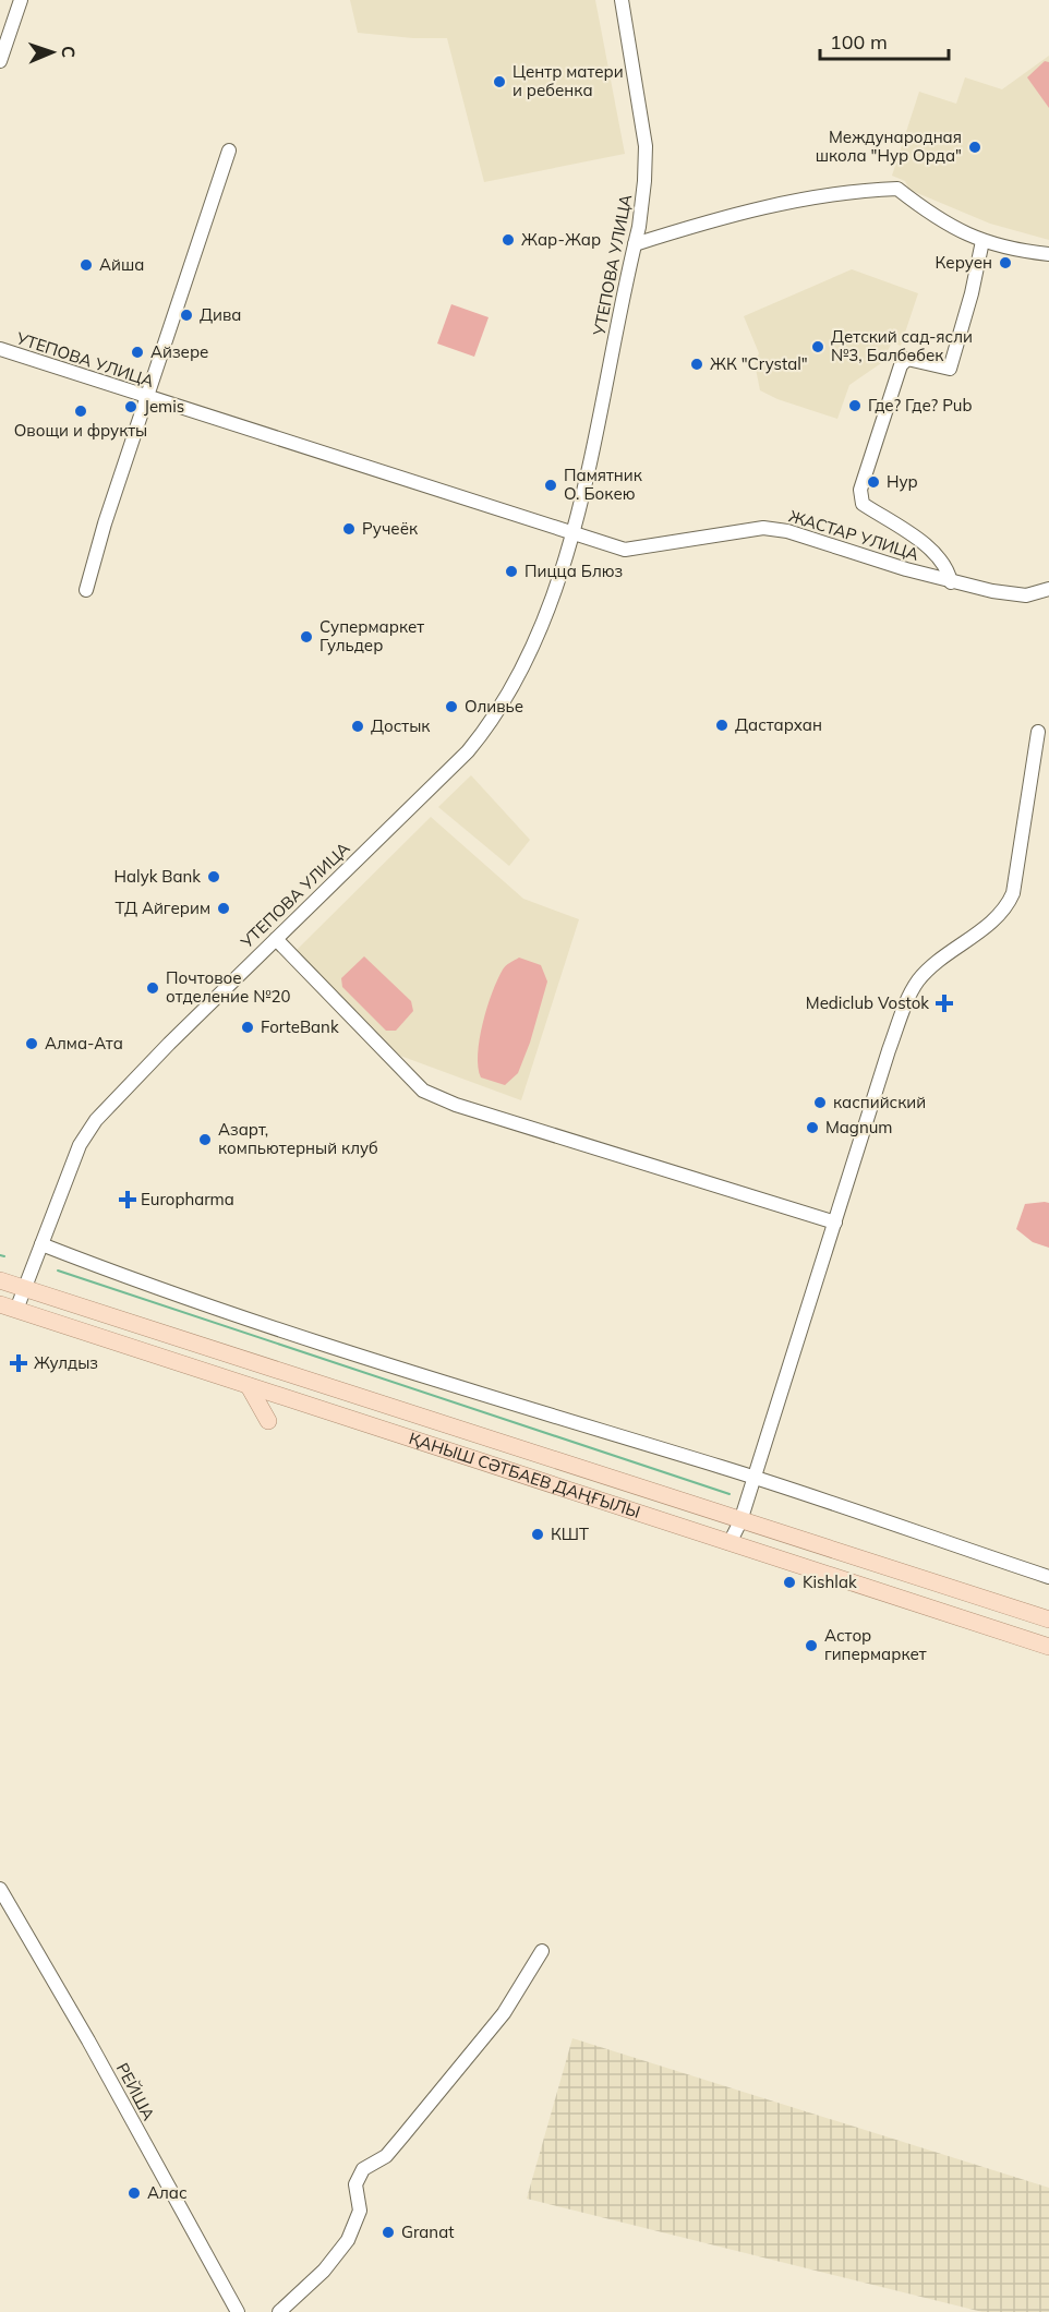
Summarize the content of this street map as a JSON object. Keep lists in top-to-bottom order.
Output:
{
  "streets": {
    "main road": ["ҚАНЫШ СӘТБАЕВ ДАҢҒЫЛЫ"],
    "street": ["УТЕПОВА УЛИЦА", "ЖАСТАР УЛИЦА", "РЕЙША"]
  },
  "crossings": [
    ["УТЕПОВА УЛИЦА", "ЖАСТАР УЛИЦА"],
    ["УТЕПОВА УЛИЦА", "ҚАНЫШ СӘТБАЕВ ДАҢҒЫЛЫ"]
  ],
  "places": {
    "other": [
      "Центр матери и ребенка",
      "Международная школа \"Нур Орда\"",
      "Жар-Жар",
      "Керуен",
      "Айша",
      "Дива",
      "Детский сад-ясли №3, Балбөбек",
      "Айзере",
      "ЖК \"Crystal\"",
      "Где? Где? Pub",
      "Jemis",
      "Овощи и фрукты",
      "Нур",
      "Памятник О. Бокею",
      "Ручеёк",
      "Пицца Блюз",
      "Супермаркет Гульдер",
      "Оливье",
      "Дастархан",
      "Достык",
      "Halyk Bank",
      "ТД Айгерим",
      "Почтовое отделение №20",
      "ForteBank",
      "Алма-Ата",
      "каспийский",
      "Magnum",
      "Азарт, компьютерный клуб",
      "КШТ",
      "Kishlak",
      "Астор гипермаркет",
      "Алас",
      "Granat"
    ],
    "health": ["Mediclub Vostok", "Europharma", "Жулдыз"]
  },
  "scale_bar": "100 m",
  "north": "right"
}
